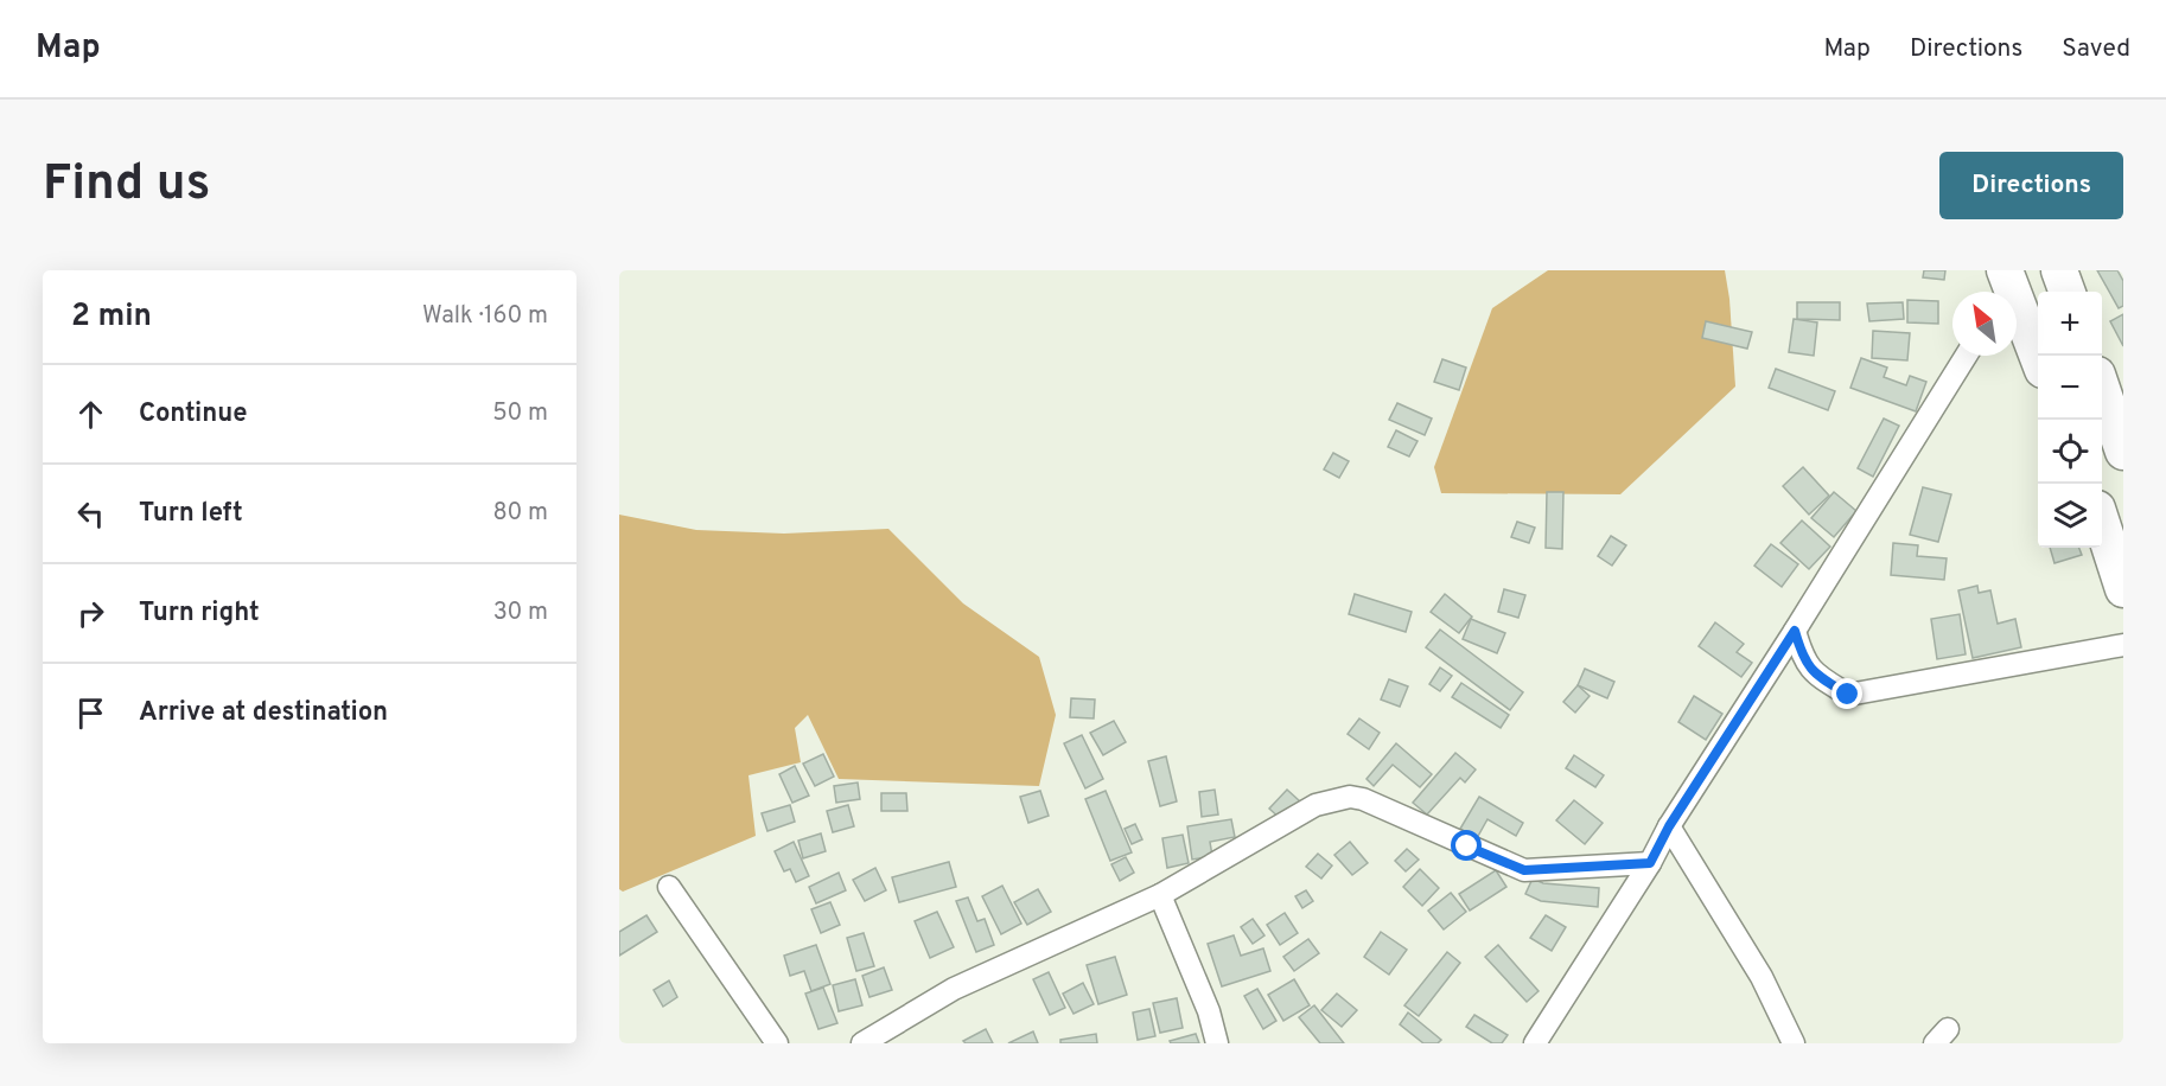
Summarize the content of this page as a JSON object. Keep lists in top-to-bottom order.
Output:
{
  "north": "top left",
  "page": {
    "header": "Map",
    "nav": ["Map", "Directions", "Saved"],
    "buttons": "Directions",
    "title": "Find us",
    "heading": ["2 min", "Walk · 160 m"],
    "map_buttons": ["+", "−"],
    "list": [
      ["Continue", "50 m"],
      ["Turn left", "80 m"],
      ["Turn right", "30 m"],
      "Arrive at destination"
    ]
  }
}
